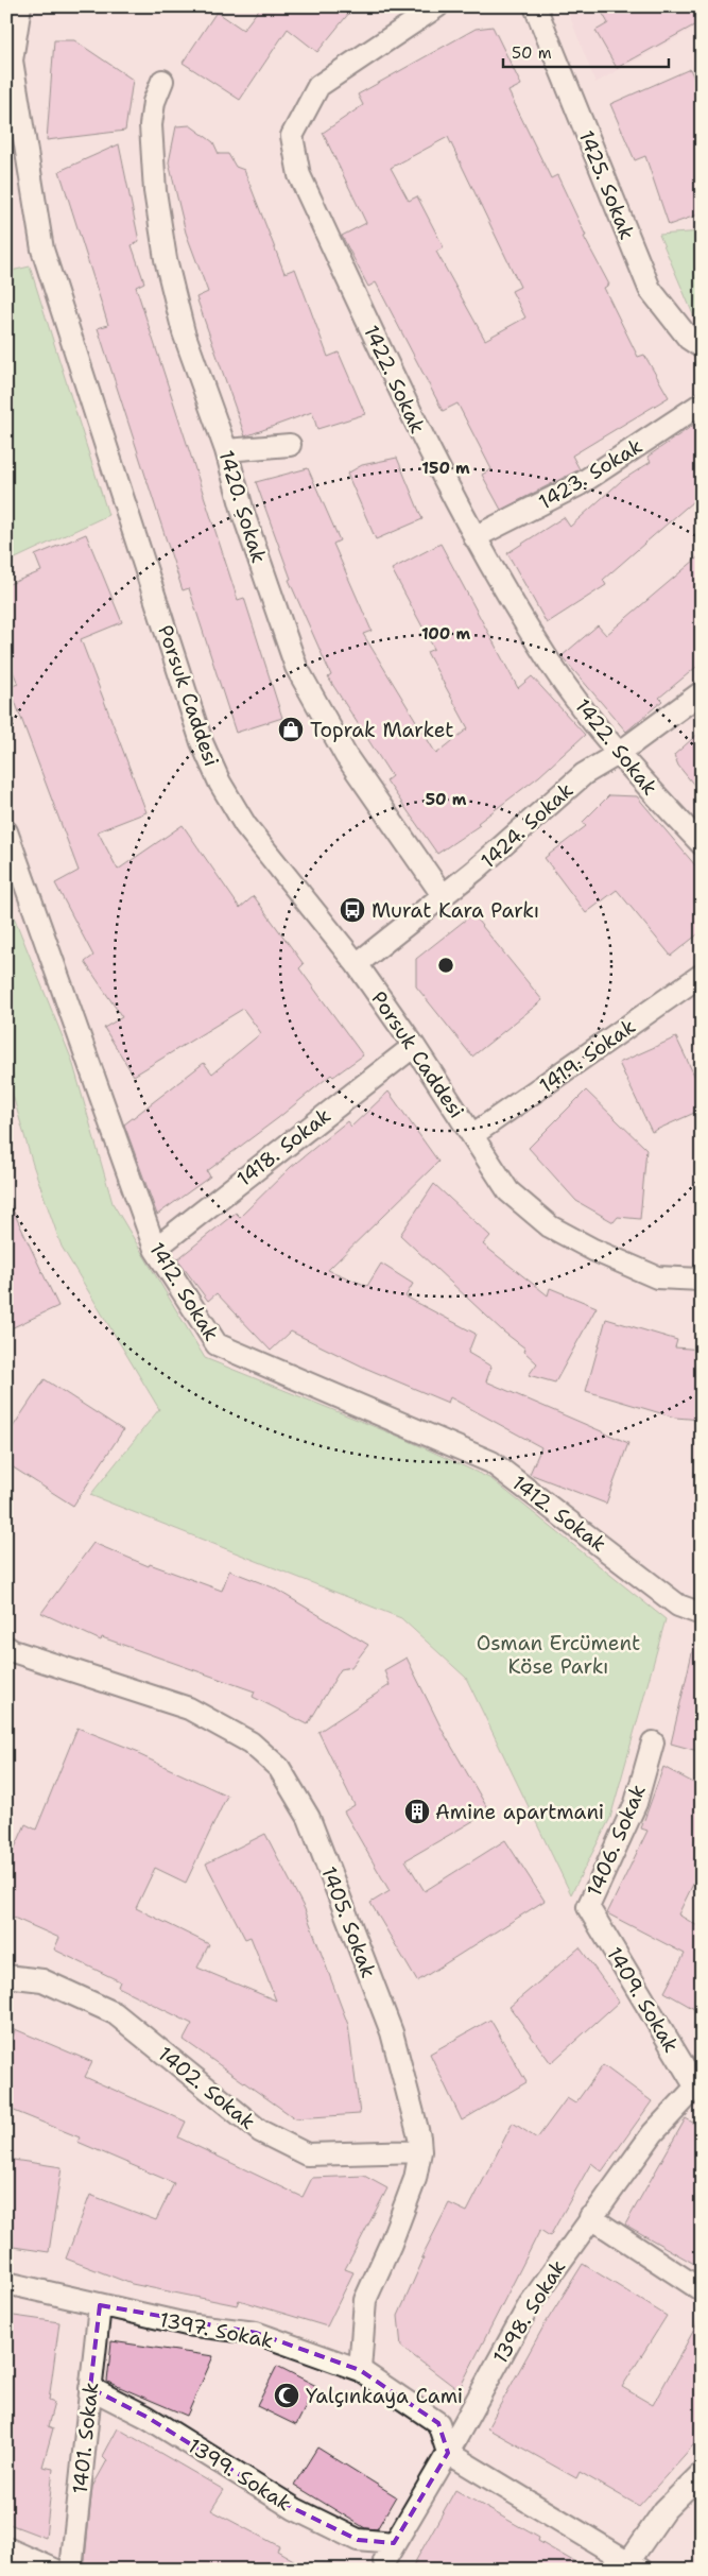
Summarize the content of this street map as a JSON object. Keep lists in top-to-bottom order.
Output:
{
  "streets": {
    "street": [
      "1425. Sokak",
      "1422. Sokak",
      "1423. Sokak",
      "1420. Sokak",
      "Porsuk Caddesi",
      "1424. Sokak",
      "1419. Sokak",
      "1418. Sokak",
      "1412. Sokak",
      "1406. Sokak",
      "1405. Sokak",
      "1409. Sokak",
      "1402. Sokak",
      "1398. Sokak",
      "1397. Sokak",
      "1401. Sokak",
      "1399. Sokak"
    ]
  },
  "crossings": [
    ["1422. Sokak", "1423. Sokak"],
    ["1422. Sokak", "1424. Sokak"],
    ["1420. Sokak", "1424. Sokak"],
    ["Porsuk Caddesi", "1424. Sokak"],
    ["Porsuk Caddesi", "1419. Sokak"],
    ["Porsuk Caddesi", "1418. Sokak"],
    ["1418. Sokak", "1412. Sokak"],
    ["1406. Sokak", "1409. Sokak"],
    ["1405. Sokak", "1402. Sokak"],
    ["1405. Sokak", "1397. Sokak"],
    ["1409. Sokak", "1398. Sokak"],
    ["1398. Sokak", "1397. Sokak"],
    ["1398. Sokak", "1399. Sokak"],
    ["1397. Sokak", "1401. Sokak"],
    ["1401. Sokak", "1399. Sokak"]
  ],
  "parks": ["Osman Ercüment Köse Parkı"],
  "places": {
    "shop": ["Toprak Market"],
    "bus stop": ["Murat Kara Parkı"],
    "building": ["Amine apartmani"],
    "mosque": ["Yalçınkaya Cami"]
  },
  "scale_bar": "50 m",
  "rings": ["150 m", "100 m", "50 m"]
}
